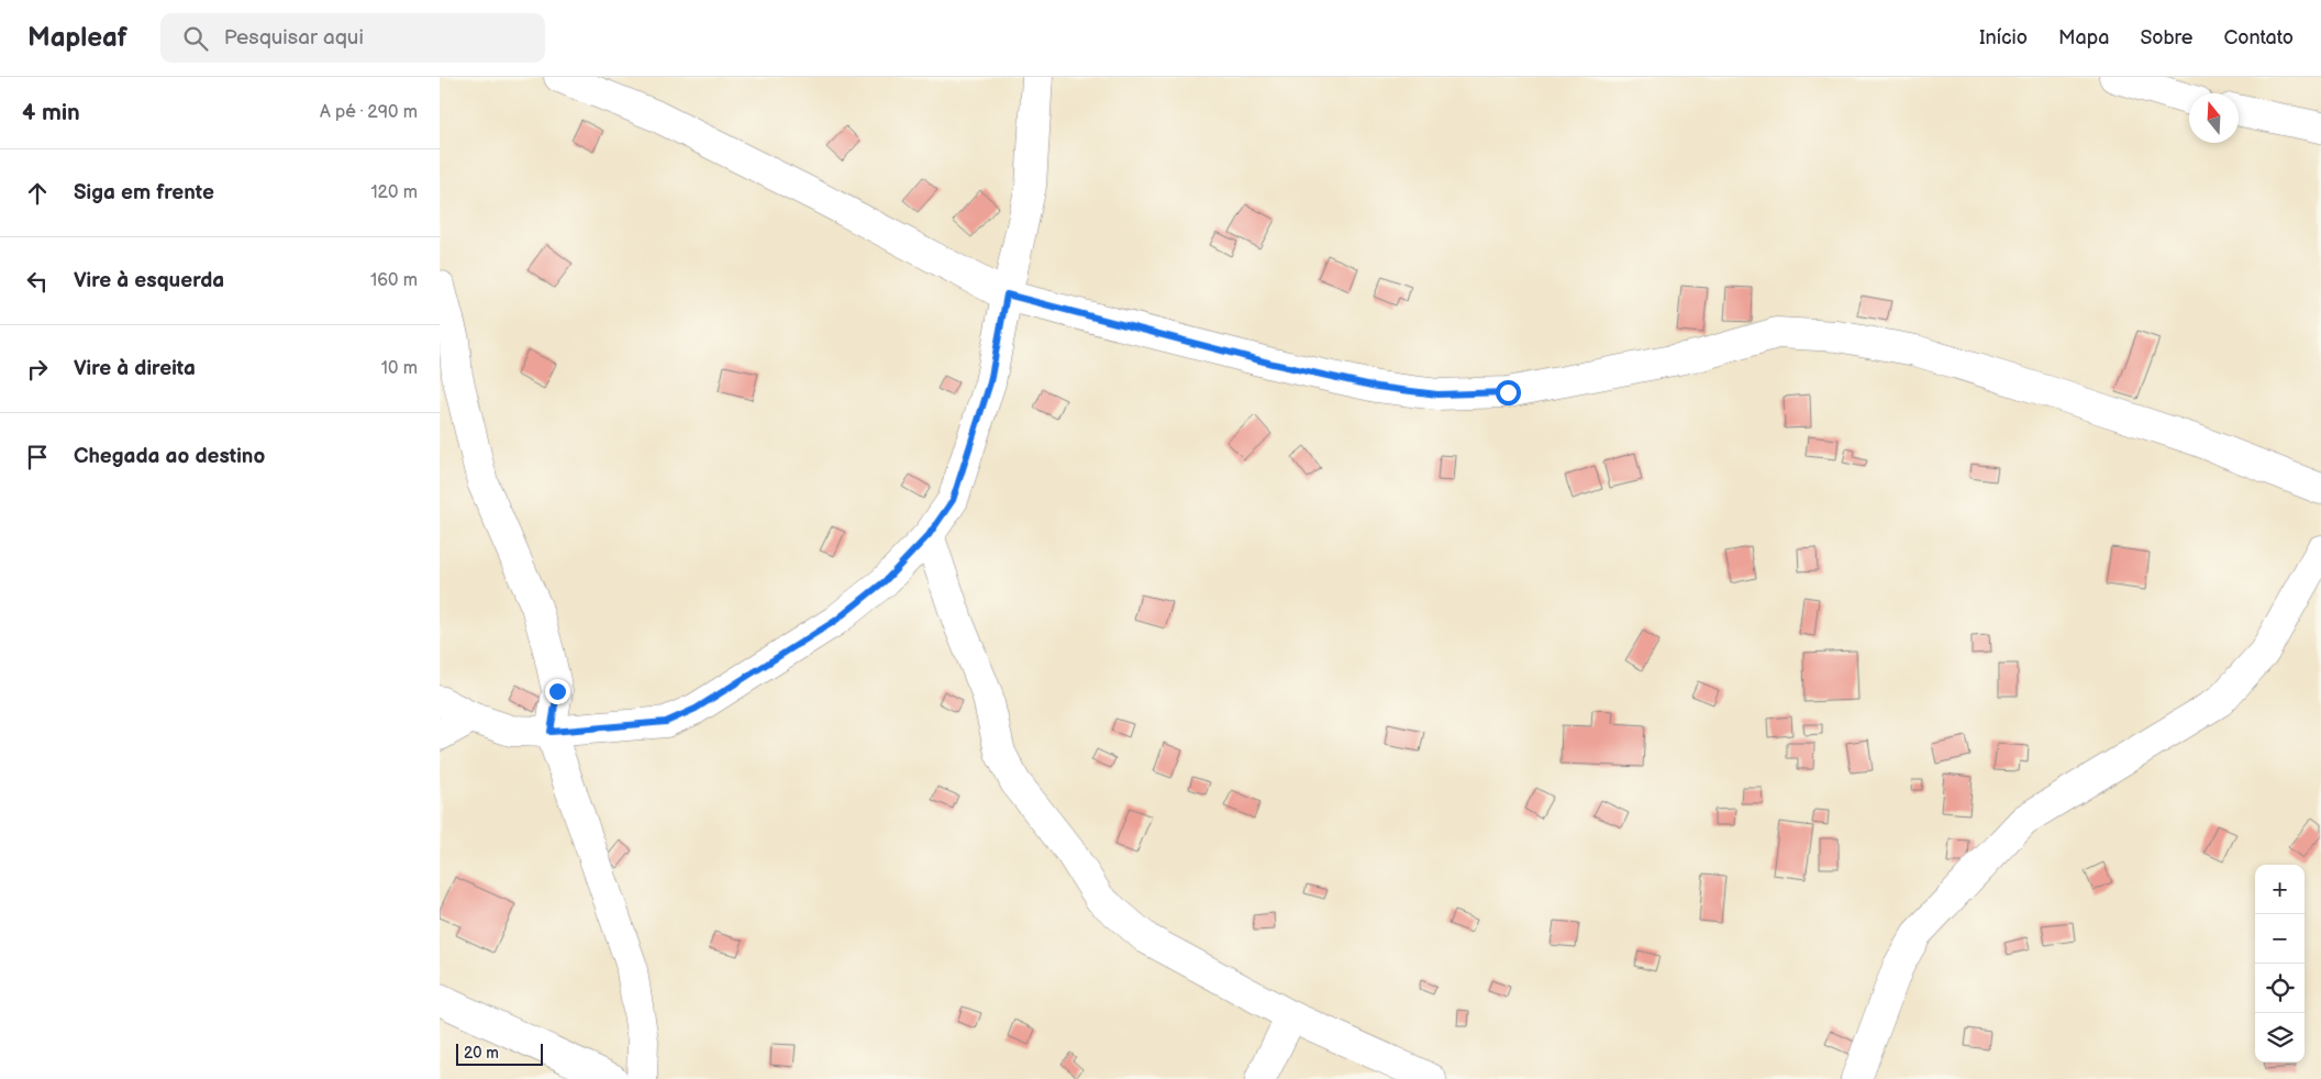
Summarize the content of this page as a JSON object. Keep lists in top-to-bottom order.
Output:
{
  "scale_bar": "20 m",
  "north": "top",
  "page": {
    "header": "Mapleaf",
    "search": "Pesquisar aqui",
    "nav": [
      "Início",
      "Mapa",
      "Sobre",
      "Contato"
    ],
    "heading": ["4 min", "A pé · 290 m"],
    "list": [
      ["Siga em frente", "120 m"],
      ["Vire à esquerda", "160 m"],
      ["Vire à direita", "10 m"],
      "Chegada ao destino"
    ],
    "map_buttons": ["+", "−"],
    "scale": "20 m"
  }
}
